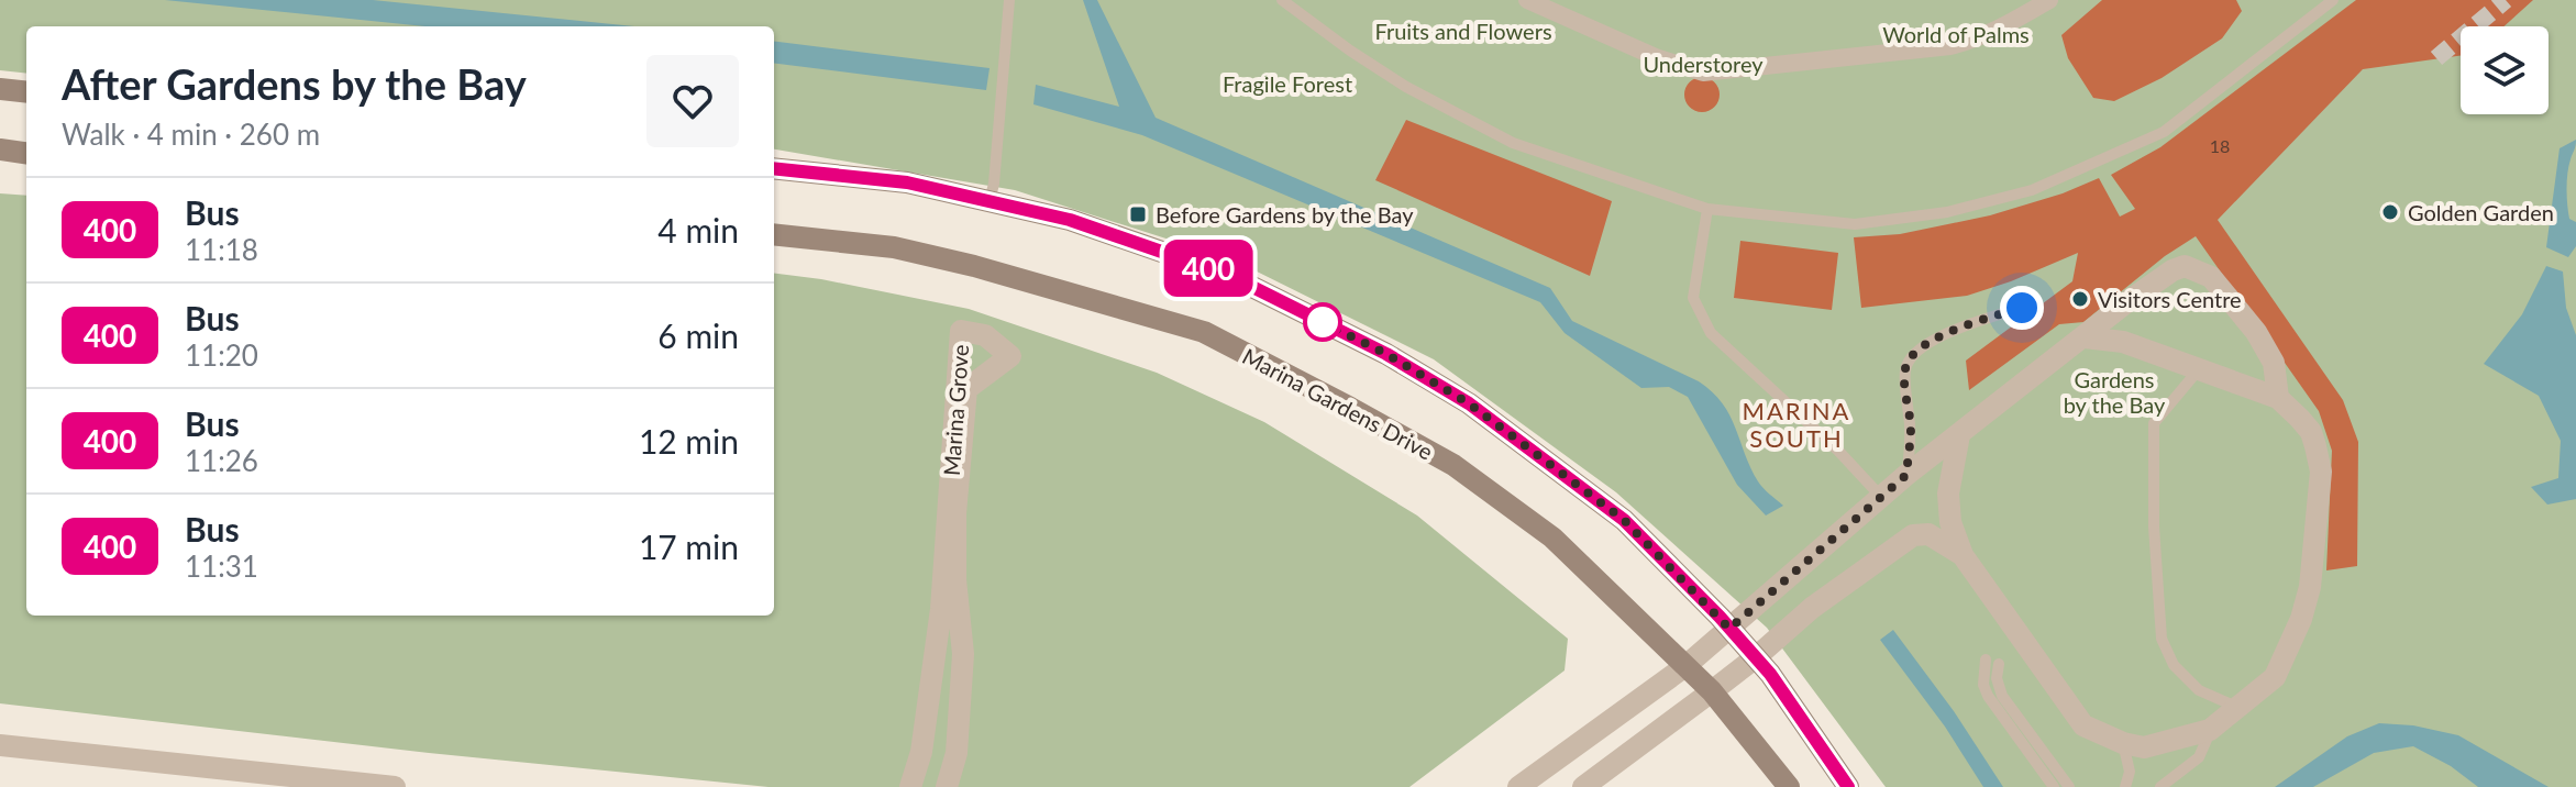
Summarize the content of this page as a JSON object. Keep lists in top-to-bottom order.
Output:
{
  "streets": {
    "main road": ["Marina Gardens Drive"],
    "street": ["Marina Grove"]
  },
  "districts": ["MARINA SOUTH"],
  "parks": [
    "Fruits and Flowers",
    "World of Palms",
    "Understorey",
    "Fragile Forest",
    "Gardens by the Bay"
  ],
  "places": {
    "other": ["Golden Garden", "Visitors Centre"],
    "transit": ["Before Gardens by the Bay"]
  },
  "lines": ["bus line 400"],
  "house_numbers": ["18"],
  "page": {
    "on_map": "400",
    "heading": ["After Gardens by the Bay", "Walk · 4 min · 260 m"],
    "list": [
      {
        "mark": "400",
        "name": "Bus",
        "note": "11:18",
        "value": "4 min"
      },
      {
        "mark": "400",
        "name": "Bus",
        "note": "11:20",
        "value": "6 min"
      },
      {
        "mark": "400",
        "name": "Bus",
        "note": "11:26",
        "value": "12 min"
      },
      {
        "mark": "400",
        "name": "Bus",
        "note": "11:31",
        "value": "17 min"
      }
    ]
  }
}
